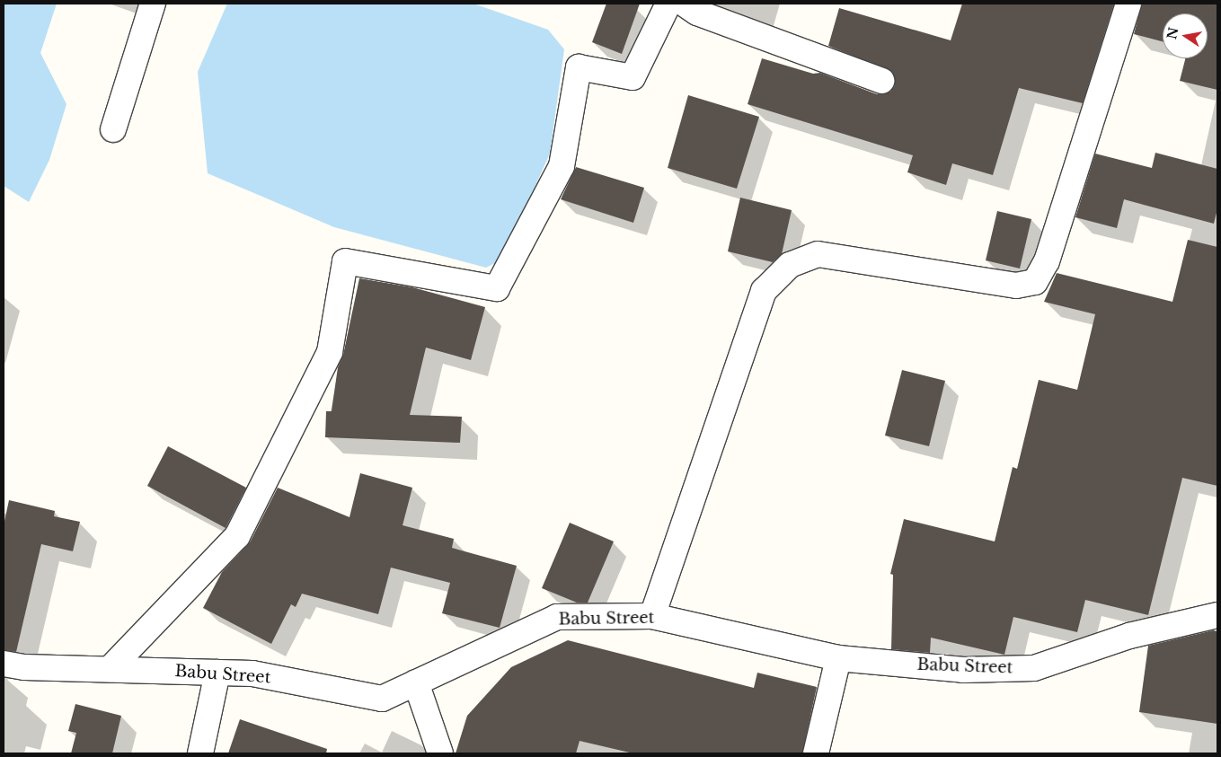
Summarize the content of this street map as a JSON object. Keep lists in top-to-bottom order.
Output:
{
  "streets": {
    "street": ["Babu Street"]
  },
  "north": "left"
}
